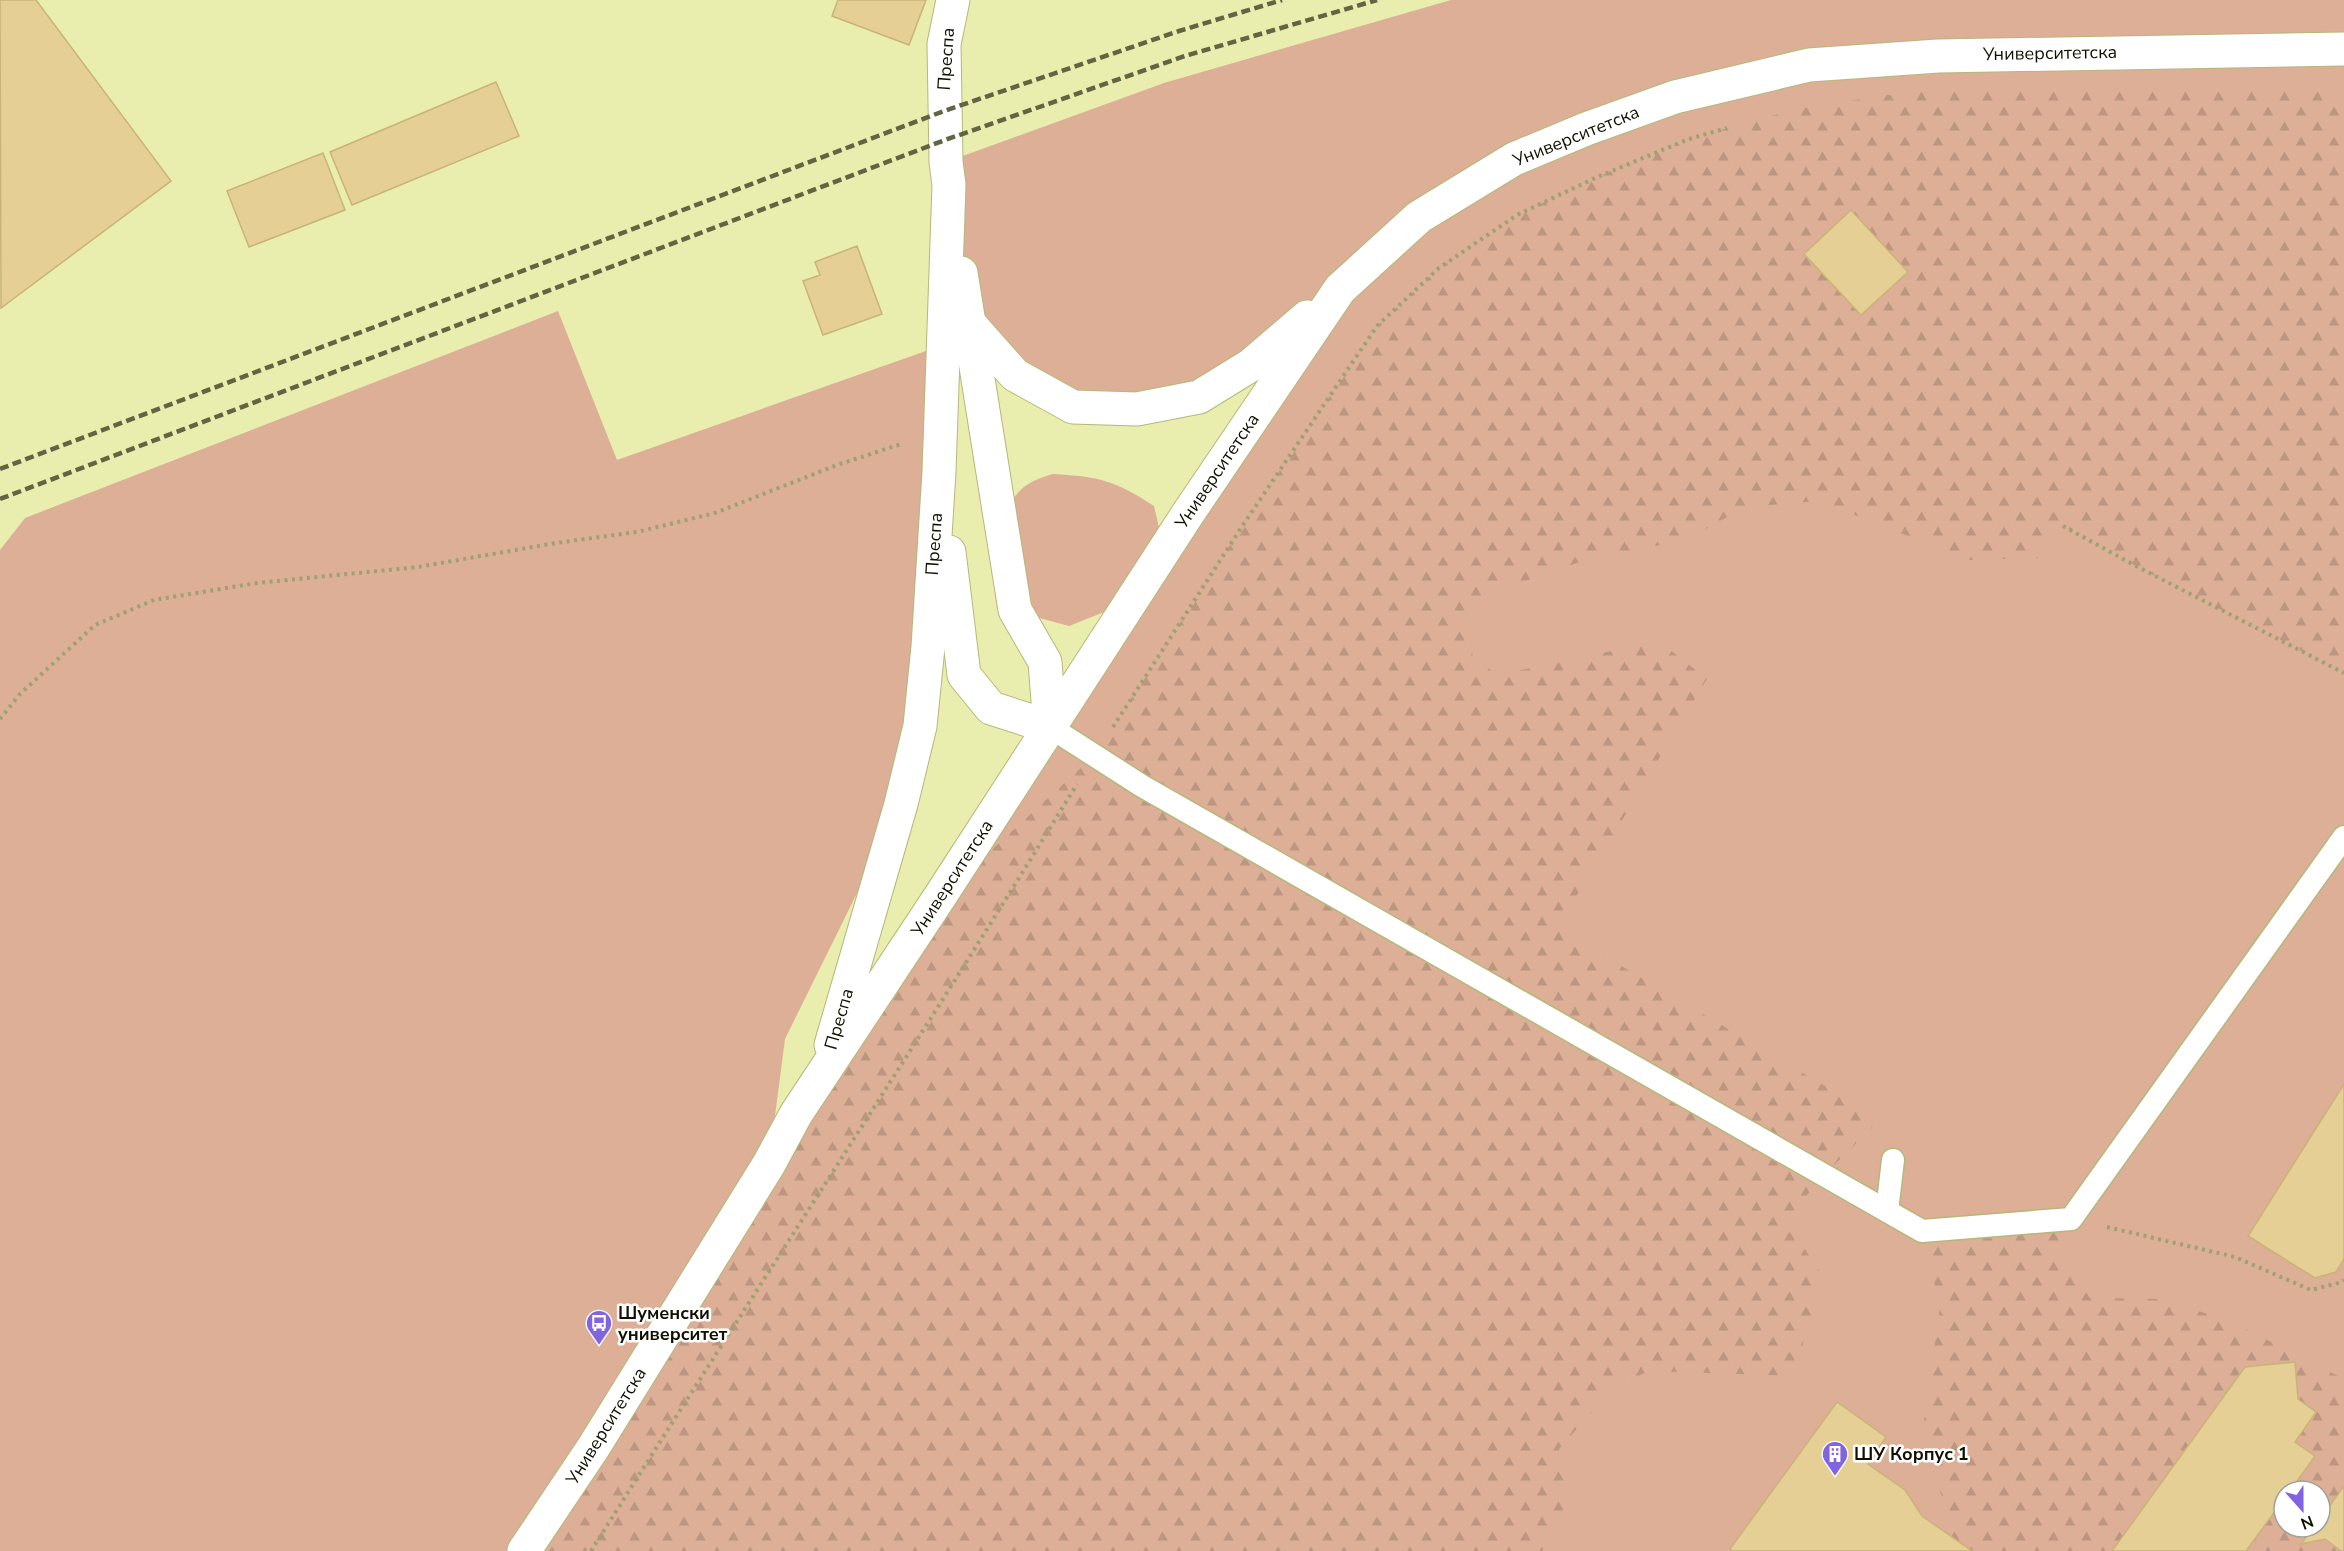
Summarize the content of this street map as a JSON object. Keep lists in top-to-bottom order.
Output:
{
  "streets": {
    "street": ["Университетска", "Преспа"]
  },
  "crossings": [
    ["Университетска", "Преспа"]
  ],
  "places": {
    "bus stop": ["Шуменски университет"],
    "building": ["ШУ Корпус 1"]
  },
  "north": "bottom"
}
